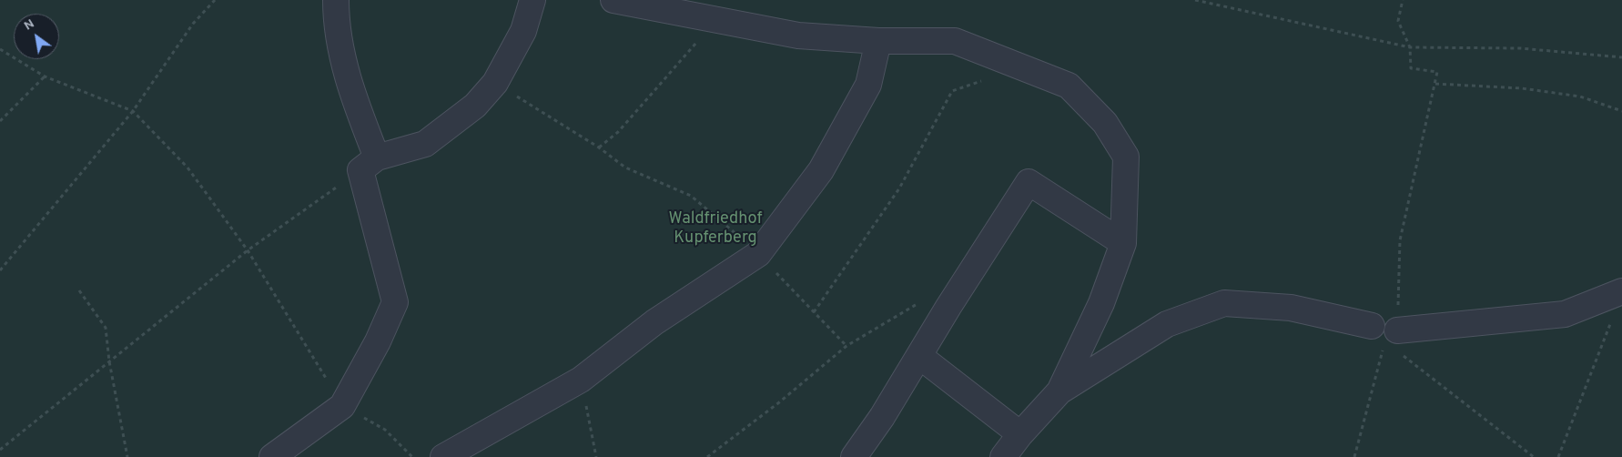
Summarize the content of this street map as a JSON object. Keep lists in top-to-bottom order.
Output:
{
  "parks": ["Waldfriedhof Kupferberg"],
  "north": "top left"
}
